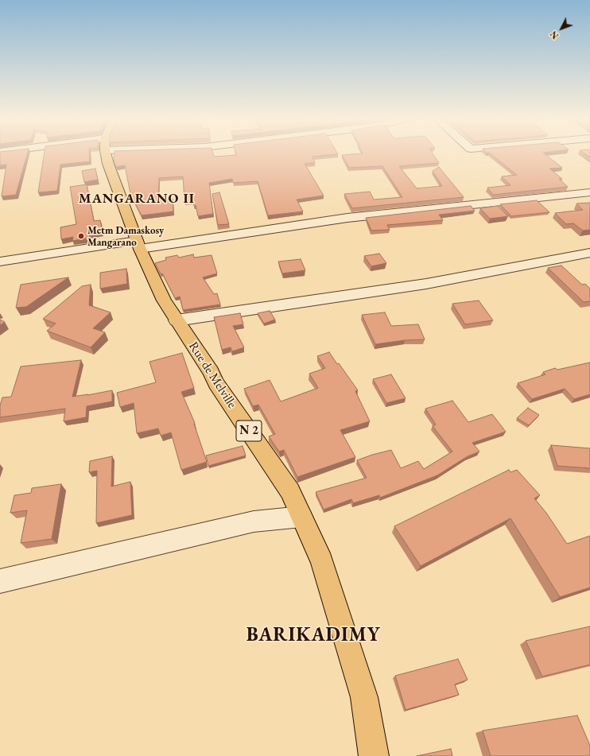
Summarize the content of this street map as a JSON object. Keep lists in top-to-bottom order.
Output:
{
  "streets": {
    "main road": ["Rue de Melville", "N 2"]
  },
  "districts": ["MANGARANO II", "BARIKADIMY"],
  "places": ["Metm Damaskosy Mangarano"],
  "north": "bottom left"
}
